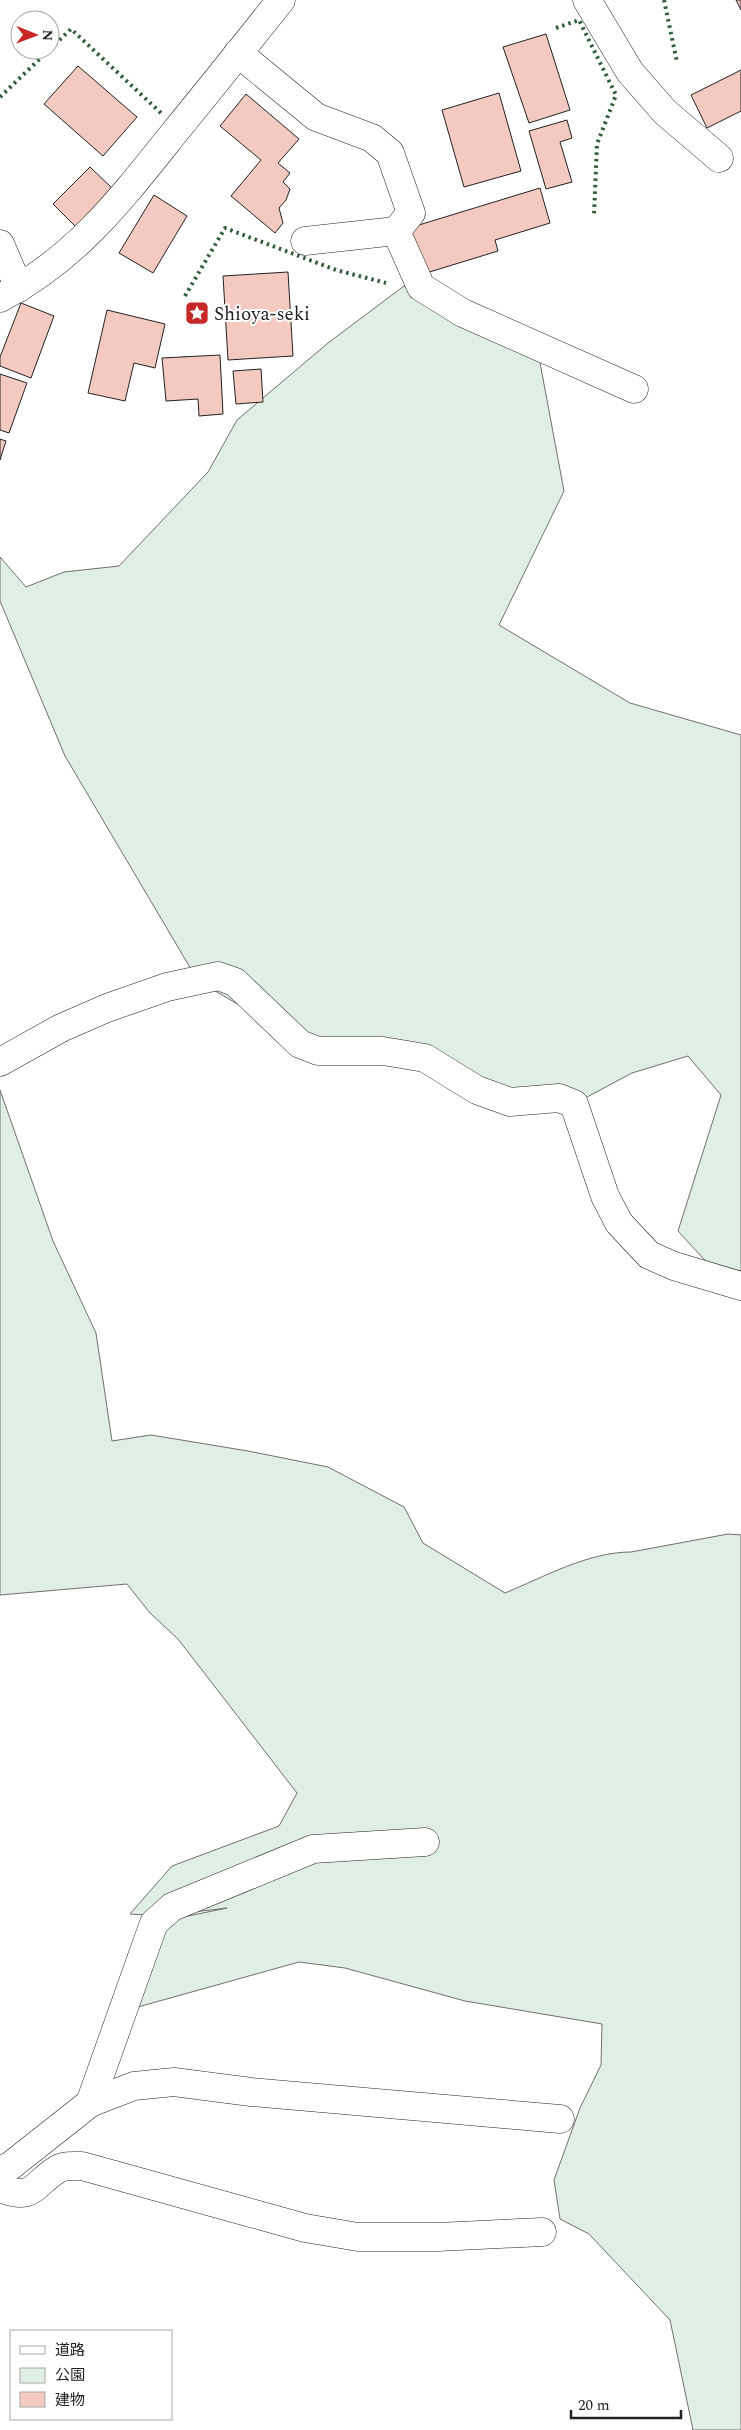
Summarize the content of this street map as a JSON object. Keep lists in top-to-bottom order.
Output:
{
  "places": {
    "place": ["Shioya-seki"]
  },
  "legend": ["道路", "公園", "建物"],
  "scale_bar": "20 m",
  "north": "right"
}
